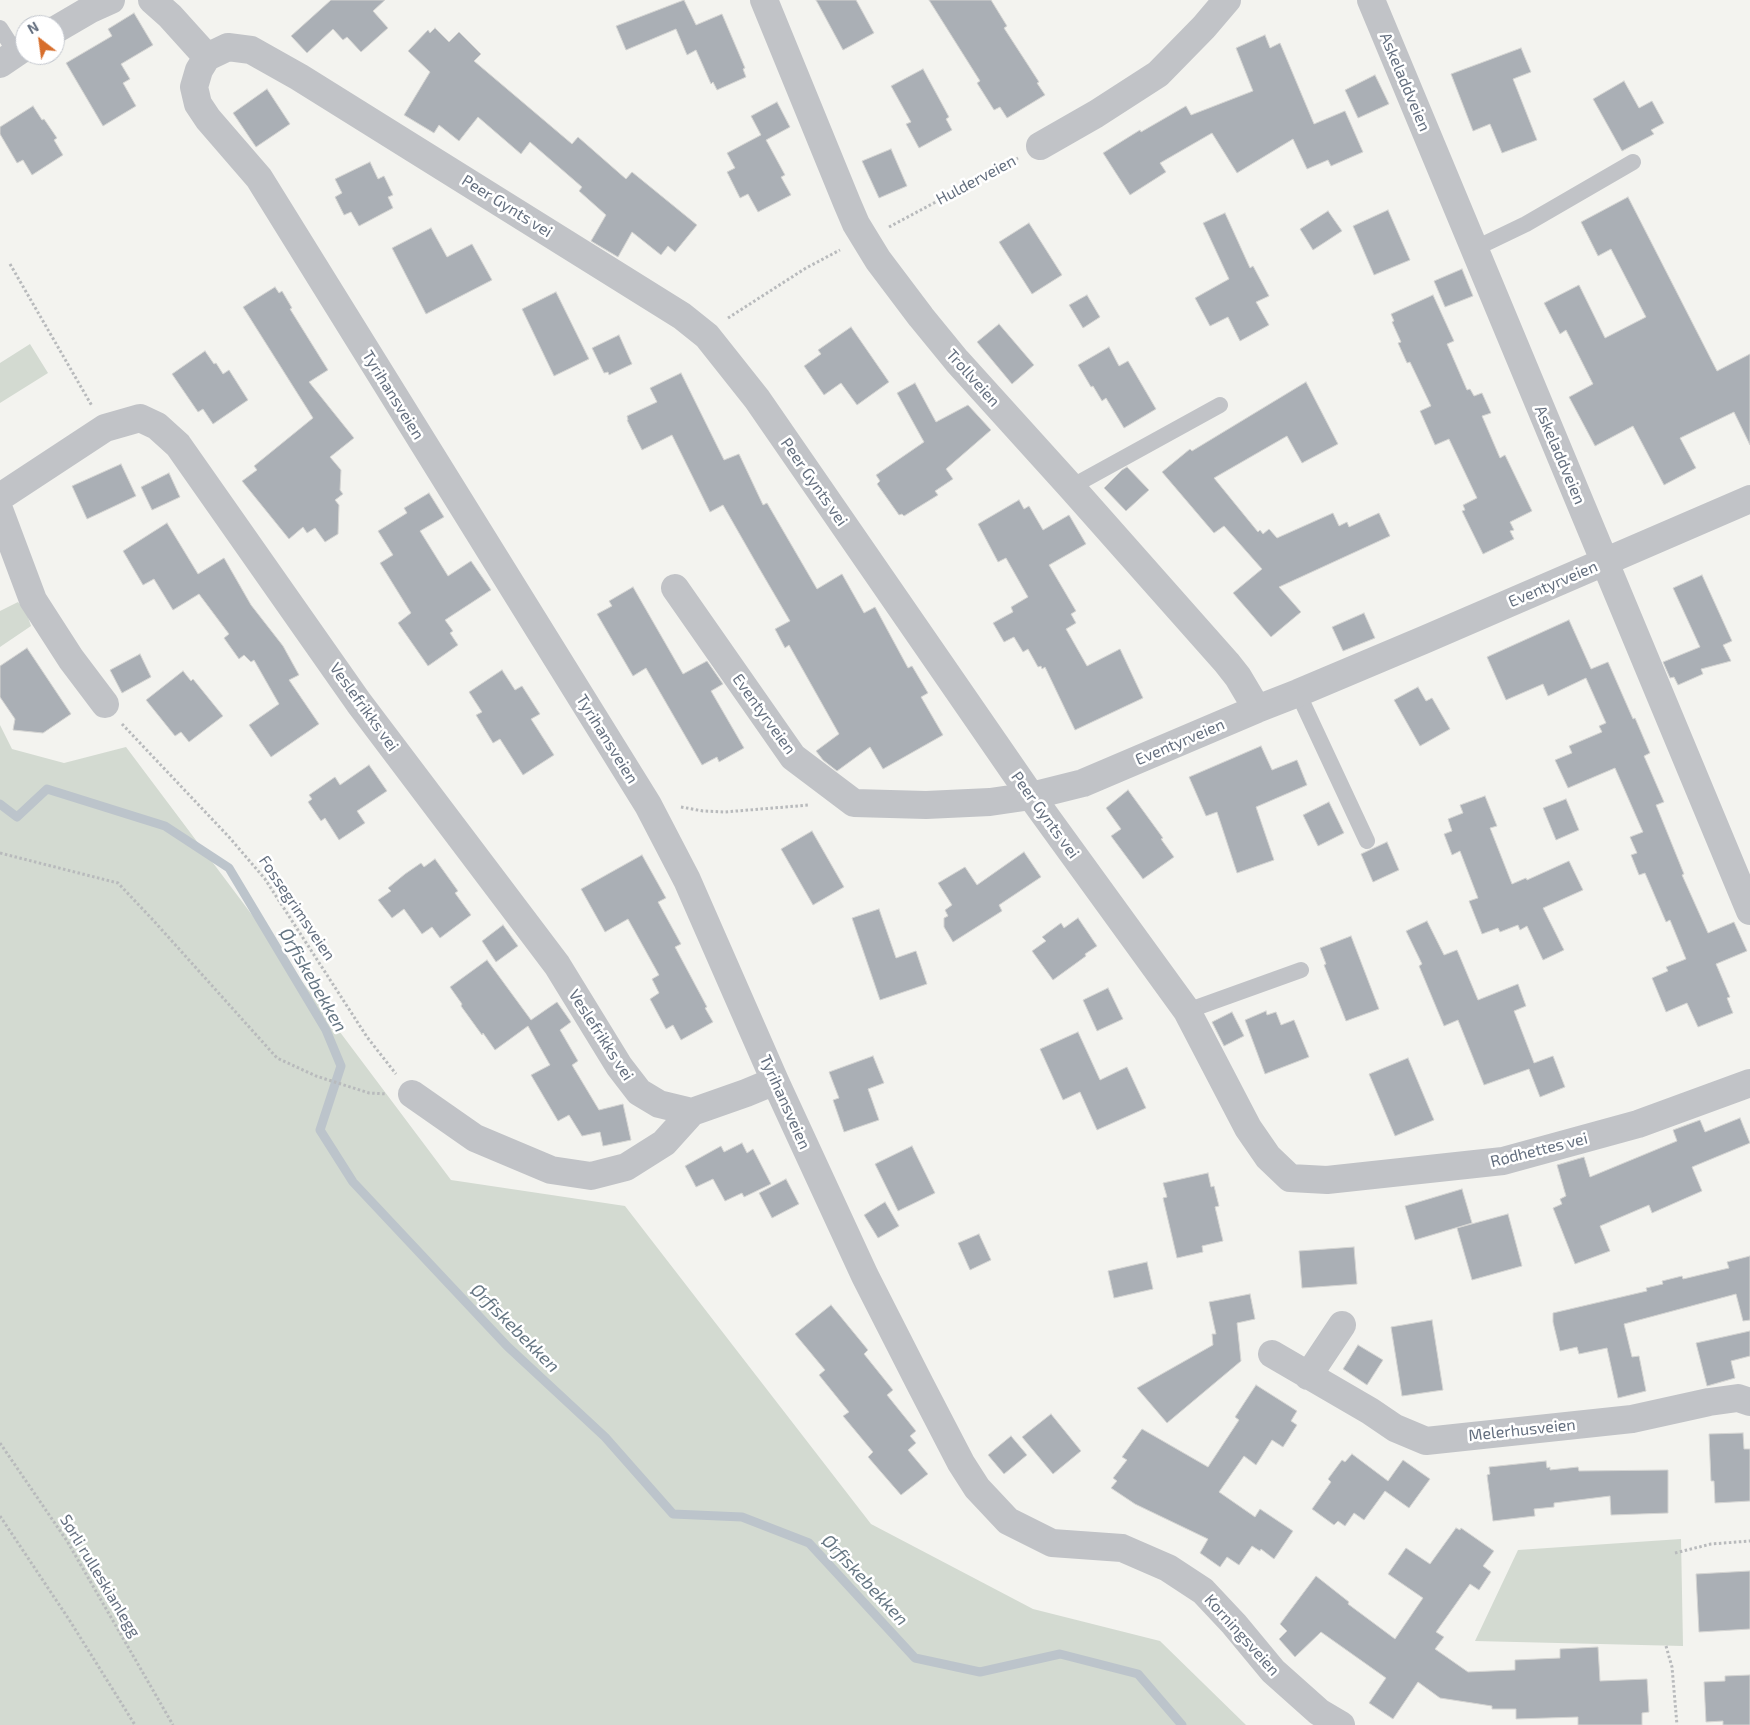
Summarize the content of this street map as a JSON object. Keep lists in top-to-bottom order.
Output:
{
  "streets": {
    "street": [
      "Askeladdveien",
      "Peer Gynts vei",
      "Trollveien",
      "Tyrihansveien",
      "Eventyrveien",
      "Veslefrikks vei",
      "Rødhettes vei",
      "Melerhusveien",
      "Korningsveien"
    ],
    "path": ["Hulderveien", "Fossegrimsveien", "Sørli rulleskianlegg"]
  },
  "crossings": [
    ["Askeladdveien", "Eventyrveien"],
    ["Hulderveien", "Peer Gynts vei"],
    ["Hulderveien", "Trollveien"],
    ["Peer Gynts vei", "Tyrihansveien"],
    ["Peer Gynts vei", "Eventyrveien"],
    ["Peer Gynts vei", "Rødhettes vei"],
    ["Trollveien", "Eventyrveien"],
    ["Tyrihansveien", "Korningsveien"]
  ],
  "water": ["Ørfiskebekken"],
  "north": "top left"
}
